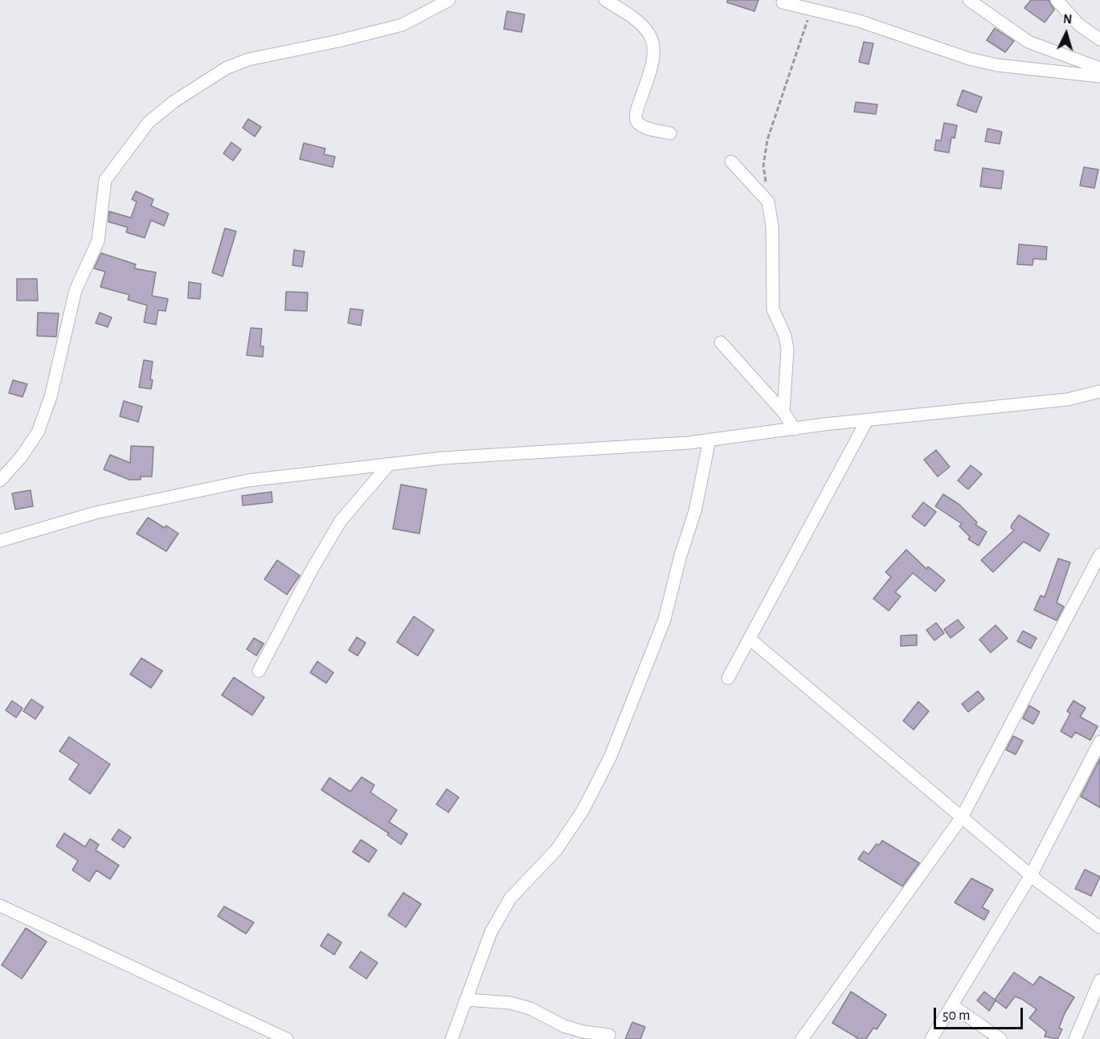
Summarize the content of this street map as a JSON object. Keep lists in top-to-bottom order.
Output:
{
  "scale_bar": "50 m",
  "north": "top"
}
